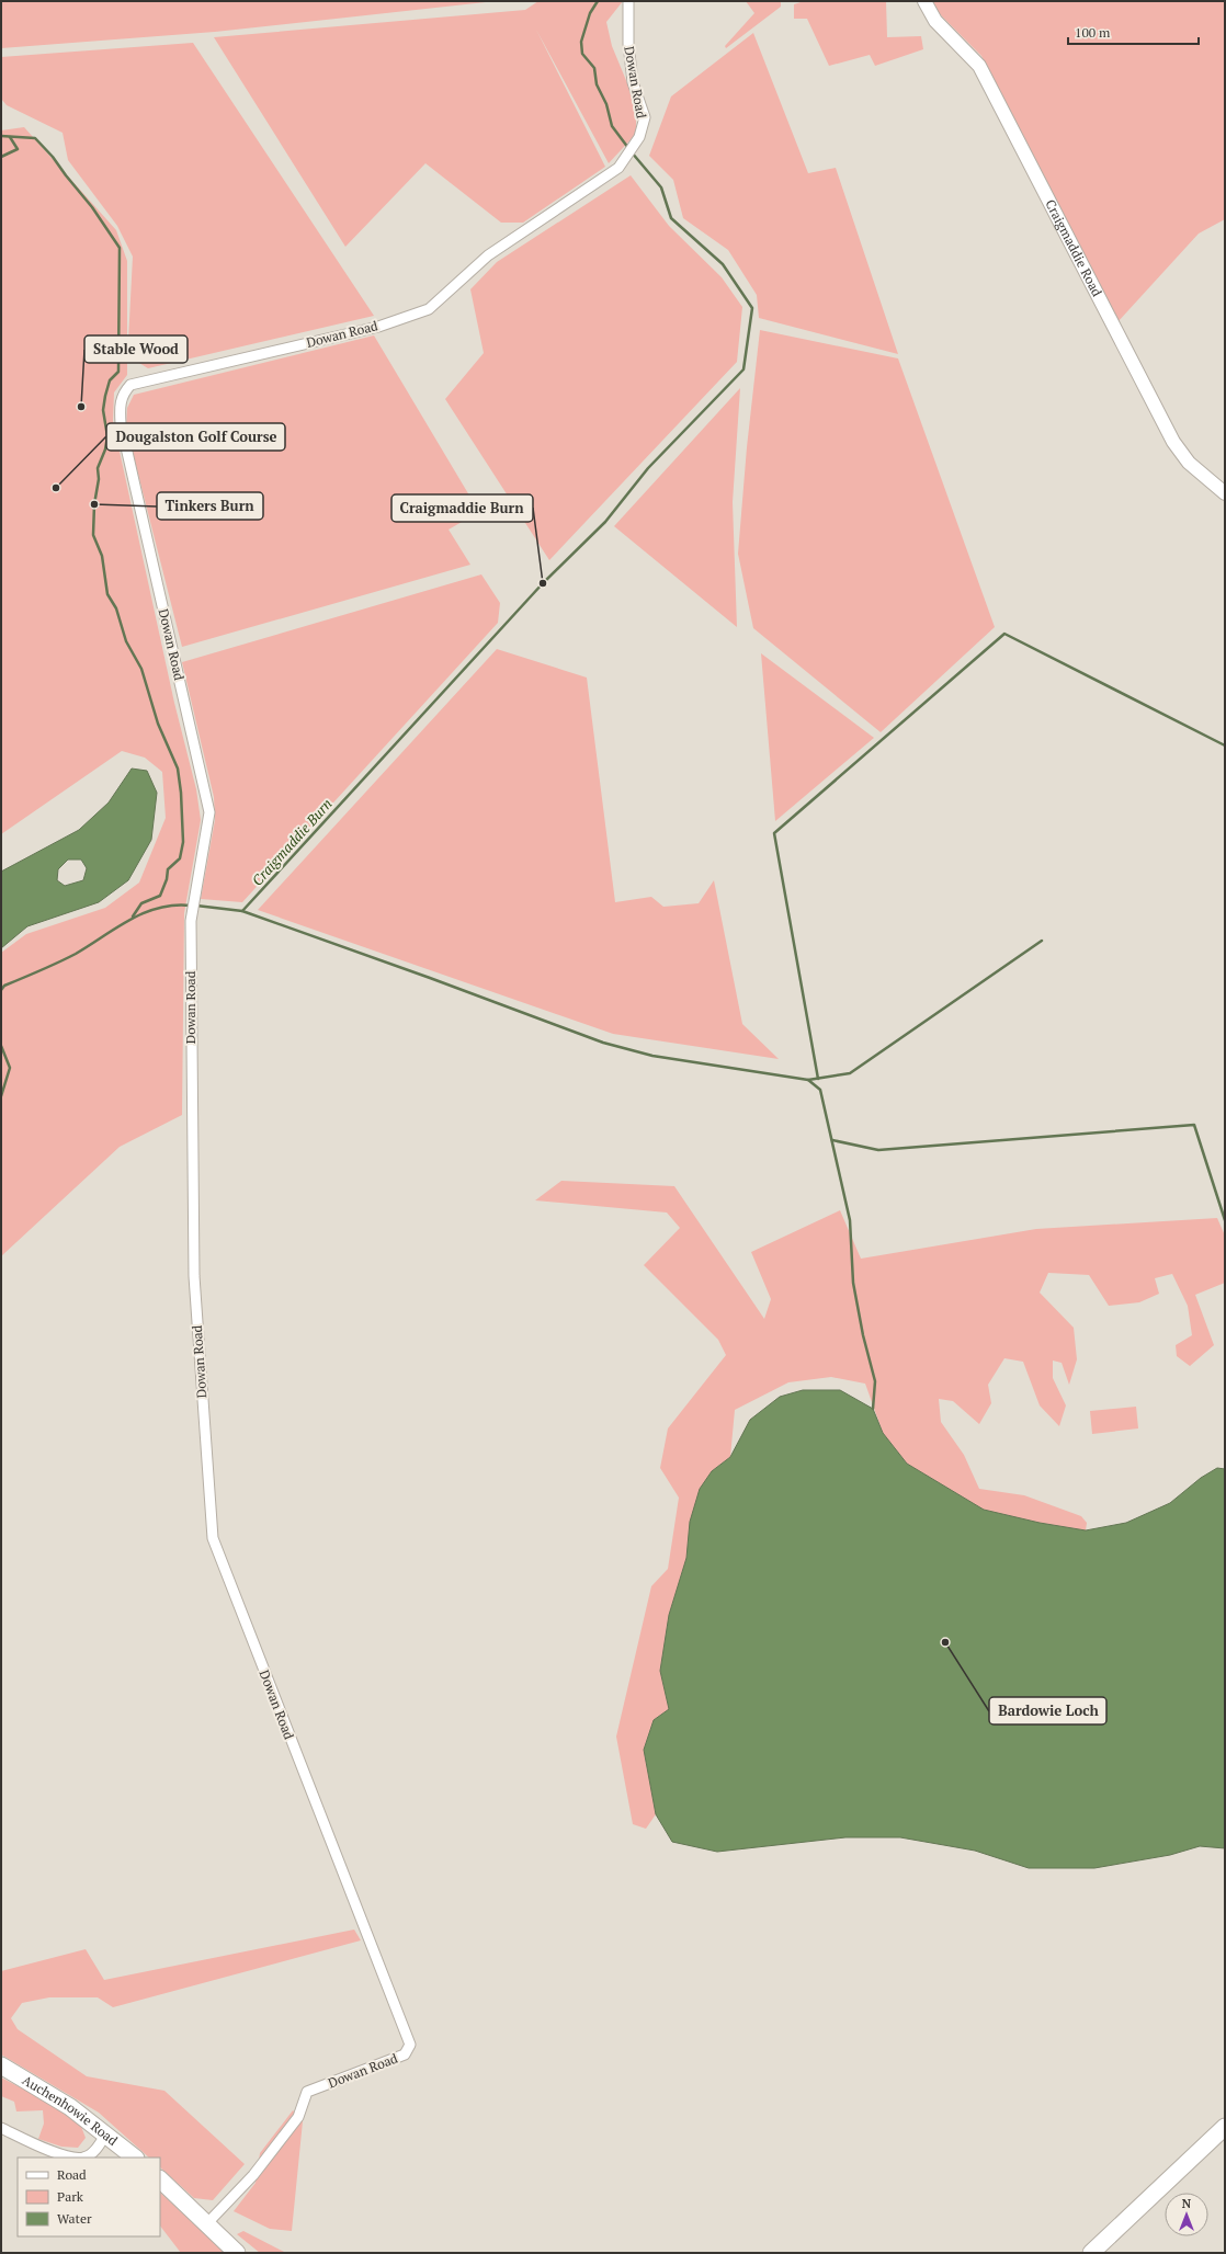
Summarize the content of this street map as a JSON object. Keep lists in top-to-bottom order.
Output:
{
  "streets": {
    "main road": ["Auchenhowie Road"],
    "street": ["Dowan Road", "Craigmaddie Road"]
  },
  "water": ["Craigmaddie Burn"],
  "places": [
    "Stable Wood",
    "Dougalston Golf Course",
    "Tinkers Burn",
    "Craigmaddie Burn",
    "Bardowie Loch"
  ],
  "legend": ["Road", "Park", "Water"],
  "scale_bar": "100 m",
  "north": "top"
}
